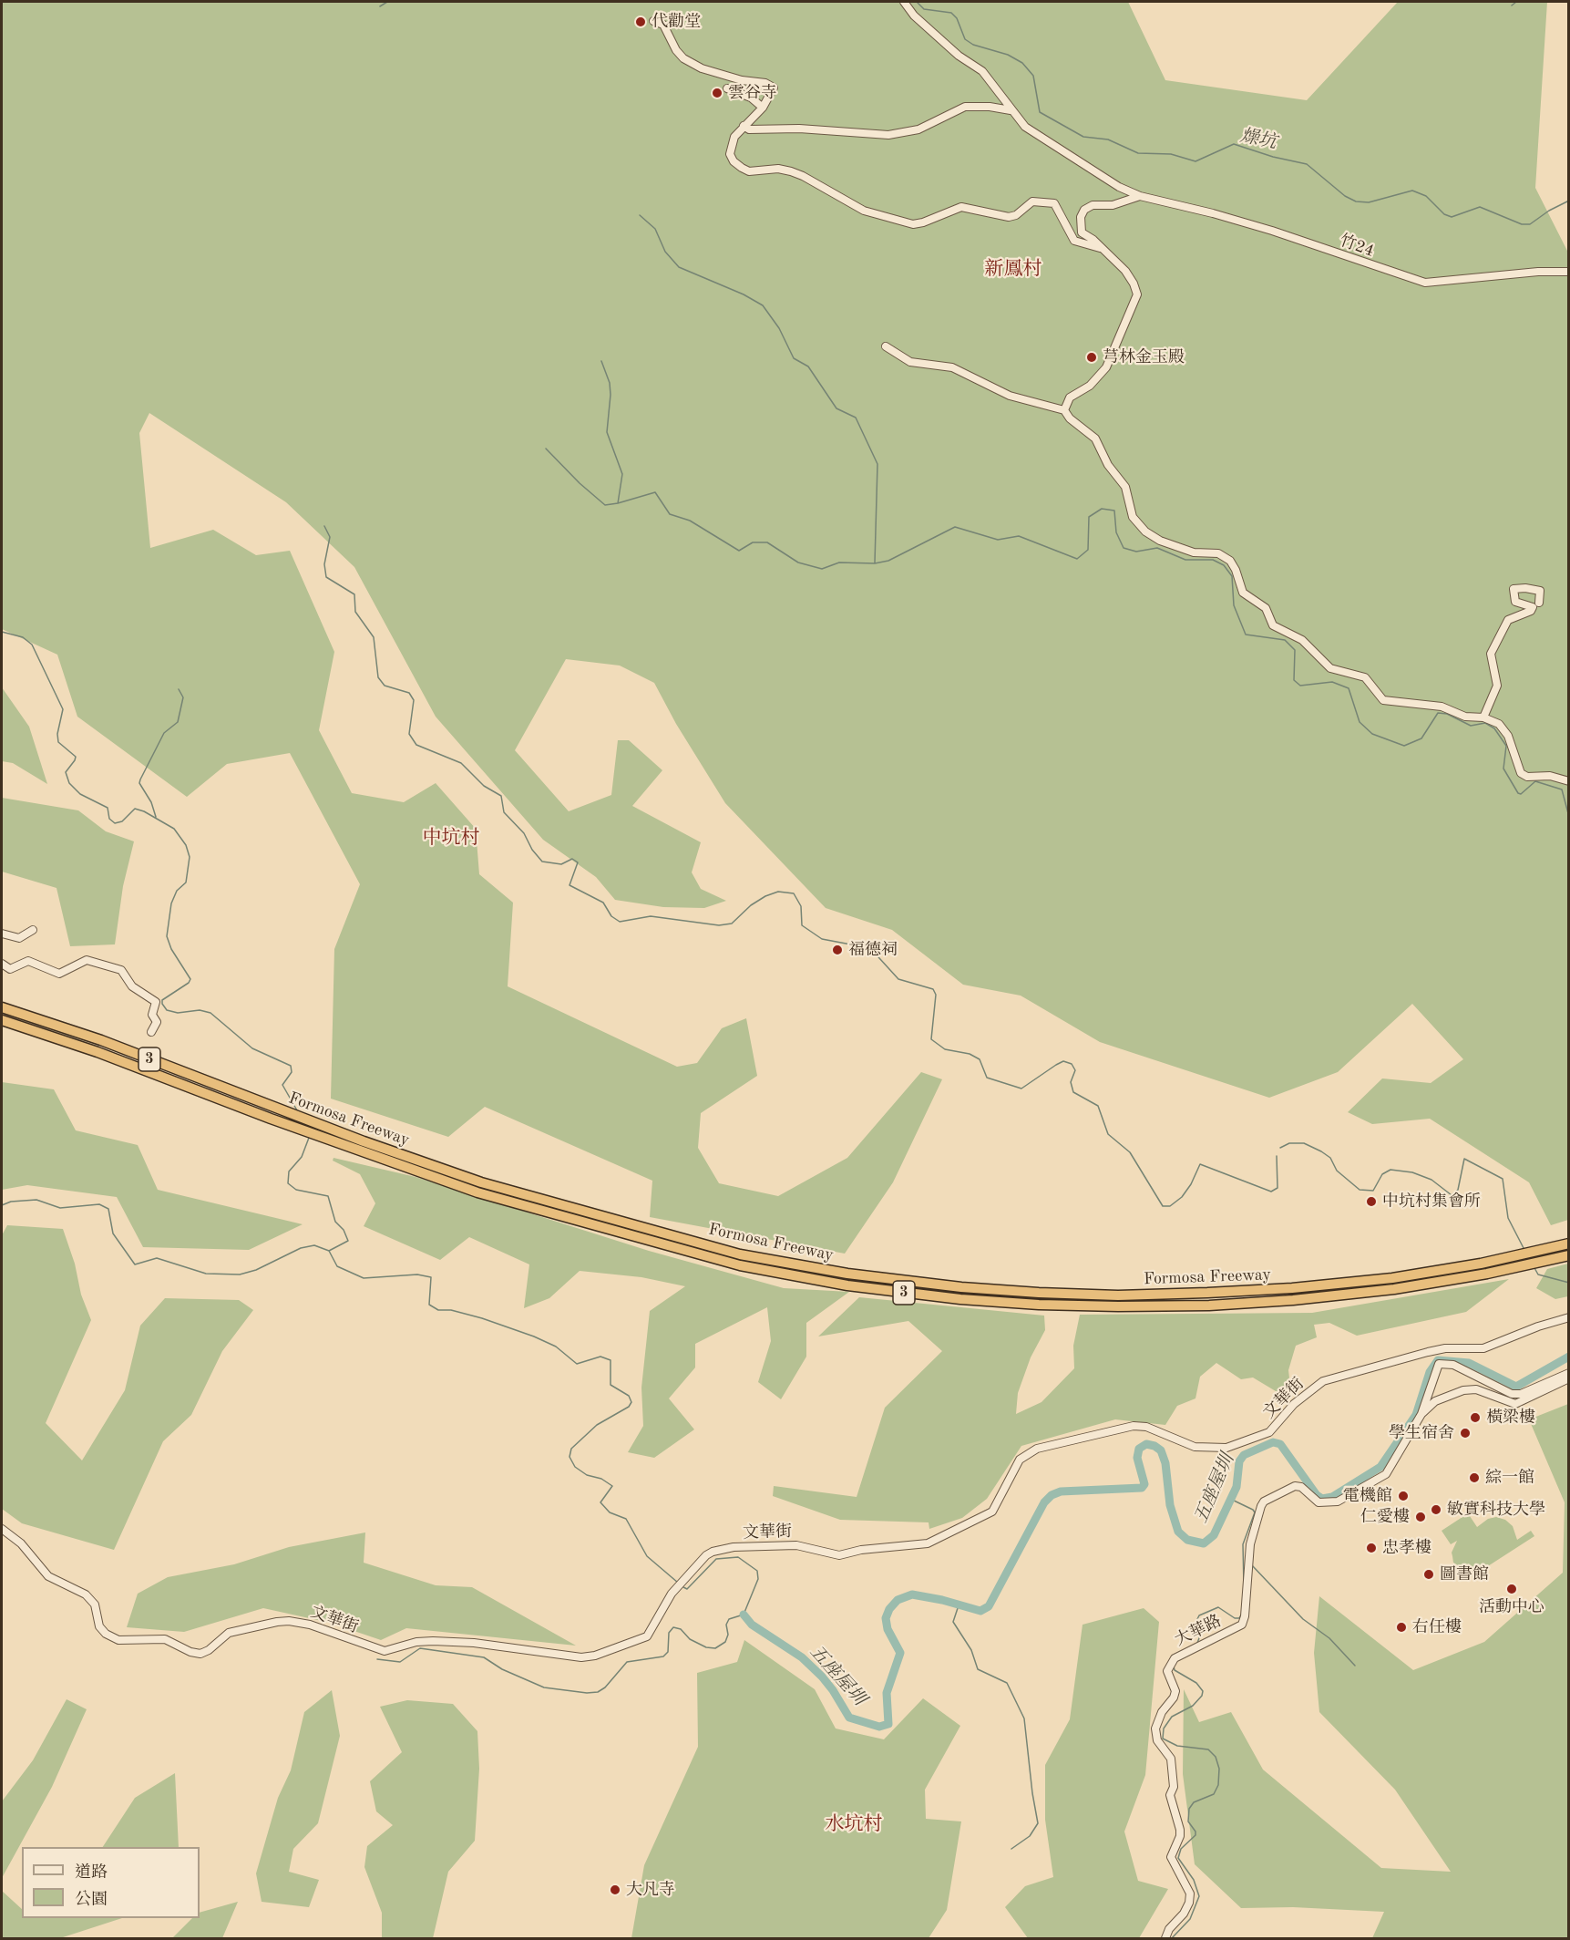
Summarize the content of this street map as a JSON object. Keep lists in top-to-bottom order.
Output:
{
  "streets": {
    "highway": ["3", "Formosa Freeway"],
    "street": ["竹24", "文華街", "大華路"]
  },
  "districts": ["新鳳村", "中坑村", "水坑村"],
  "water": ["燥坑", "五座屋圳"],
  "places": [
    "代勸堂",
    "雲谷寺",
    "芎林金玉殿",
    "福德祠",
    "中坑村集會所",
    "橫梁樓",
    "學生宿舍",
    "綜一館",
    "電機館",
    "敏實科技大學",
    "仁愛樓",
    "忠孝樓",
    "圖書館",
    "活動中心",
    "右任樓",
    "大凡寺"
  ],
  "legend": ["道路", "公園"]
}
